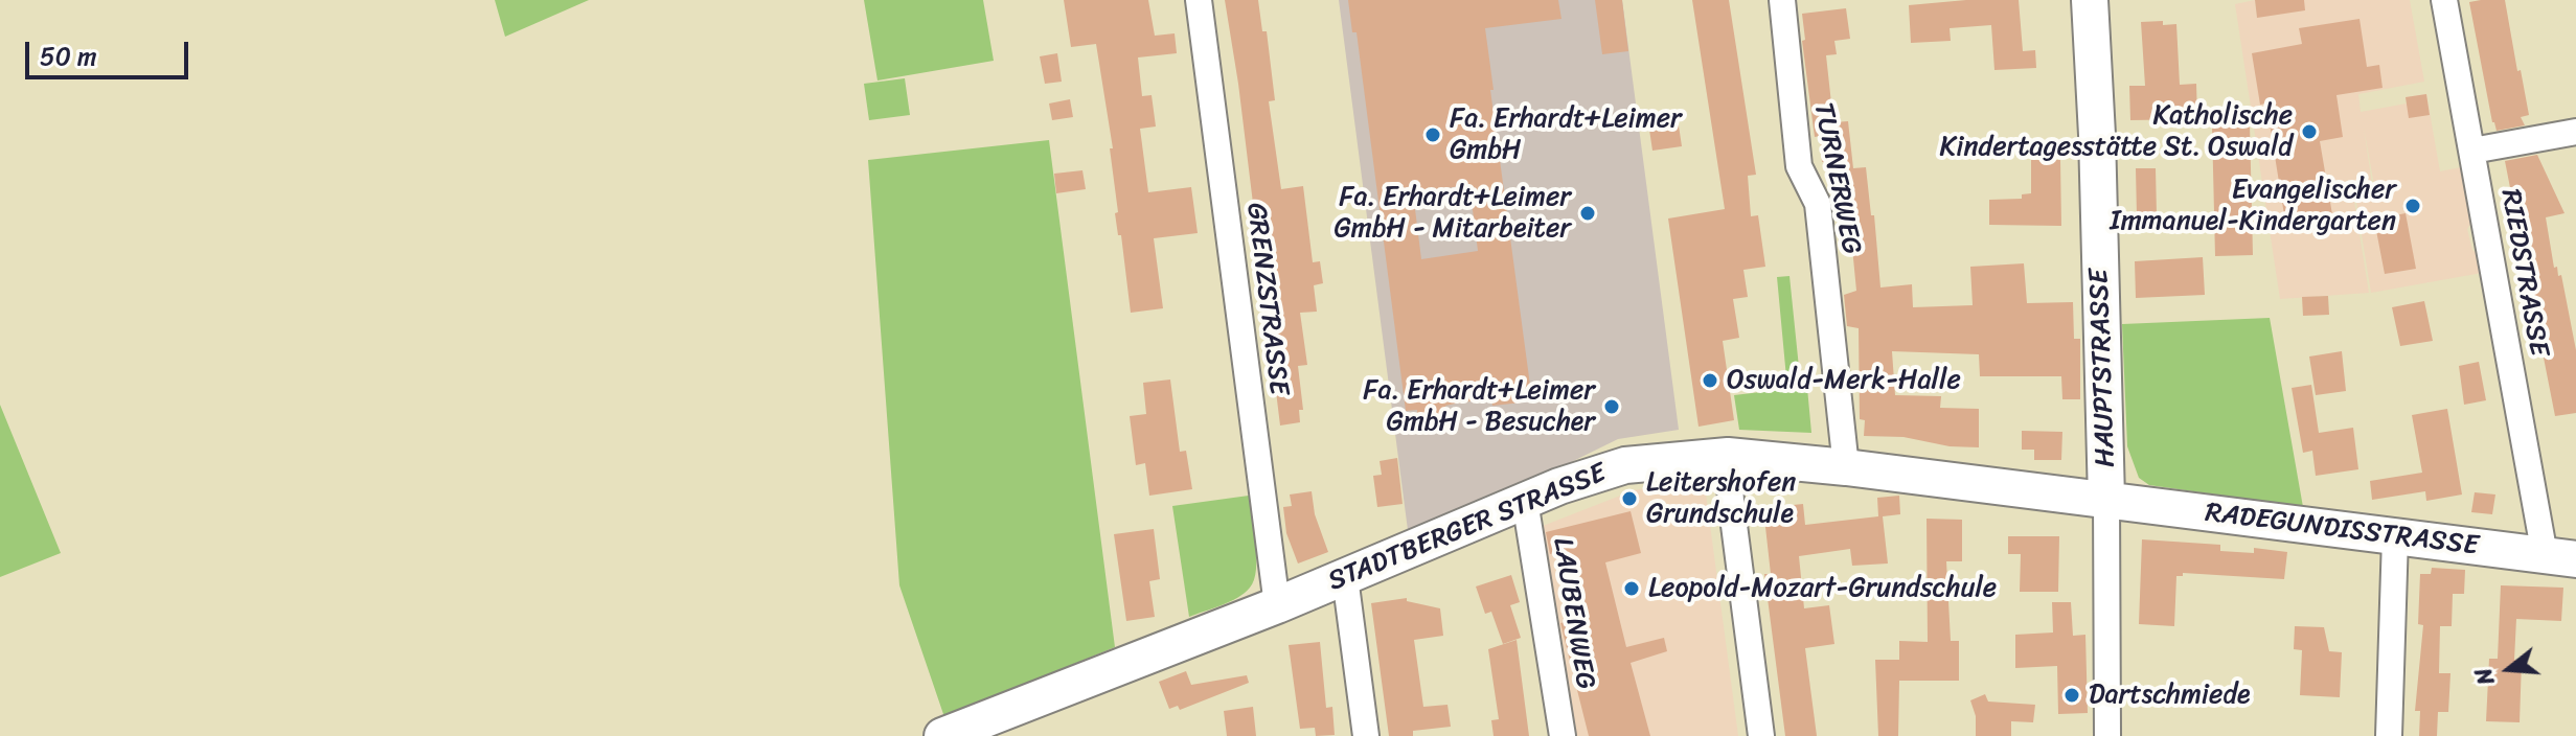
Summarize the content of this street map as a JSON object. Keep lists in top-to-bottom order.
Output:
{
  "streets": {
    "street": [
      "TURNERWEG",
      "RIEDSTRASSE",
      "GRENZSTRASSE",
      "HAUPTSTRASSE",
      "STADTBERGER STRASSE",
      "RADEGUNDISSTRASSE",
      "LAUBENWEG"
    ]
  },
  "crossings": [
    ["TURNERWEG", "STADTBERGER STRASSE"],
    ["RIEDSTRASSE", "RADEGUNDISSTRASSE"],
    ["GRENZSTRASSE", "STADTBERGER STRASSE"],
    ["HAUPTSTRASSE", "STADTBERGER STRASSE"],
    ["HAUPTSTRASSE", "RADEGUNDISSTRASSE"],
    ["STADTBERGER STRASSE", "RADEGUNDISSTRASSE"],
    ["STADTBERGER STRASSE", "LAUBENWEG"]
  ],
  "places": [
    "Katholische Kindertagesstätte St. Oswald",
    "Fa. Erhardt+Leimer GmbH",
    "Evangelischer Immanuel-Kindergarten",
    "Fa. Erhardt+Leimer GmbH - Mitarbeiter",
    "Oswald-Merk-Halle",
    "Fa. Erhardt+Leimer GmbH - Besucher",
    "Leitershofen Grundschule",
    "Leopold-Mozart-Grundschule",
    "Dartschmiede"
  ],
  "scale_bar": "50 m",
  "north": "left"
}
